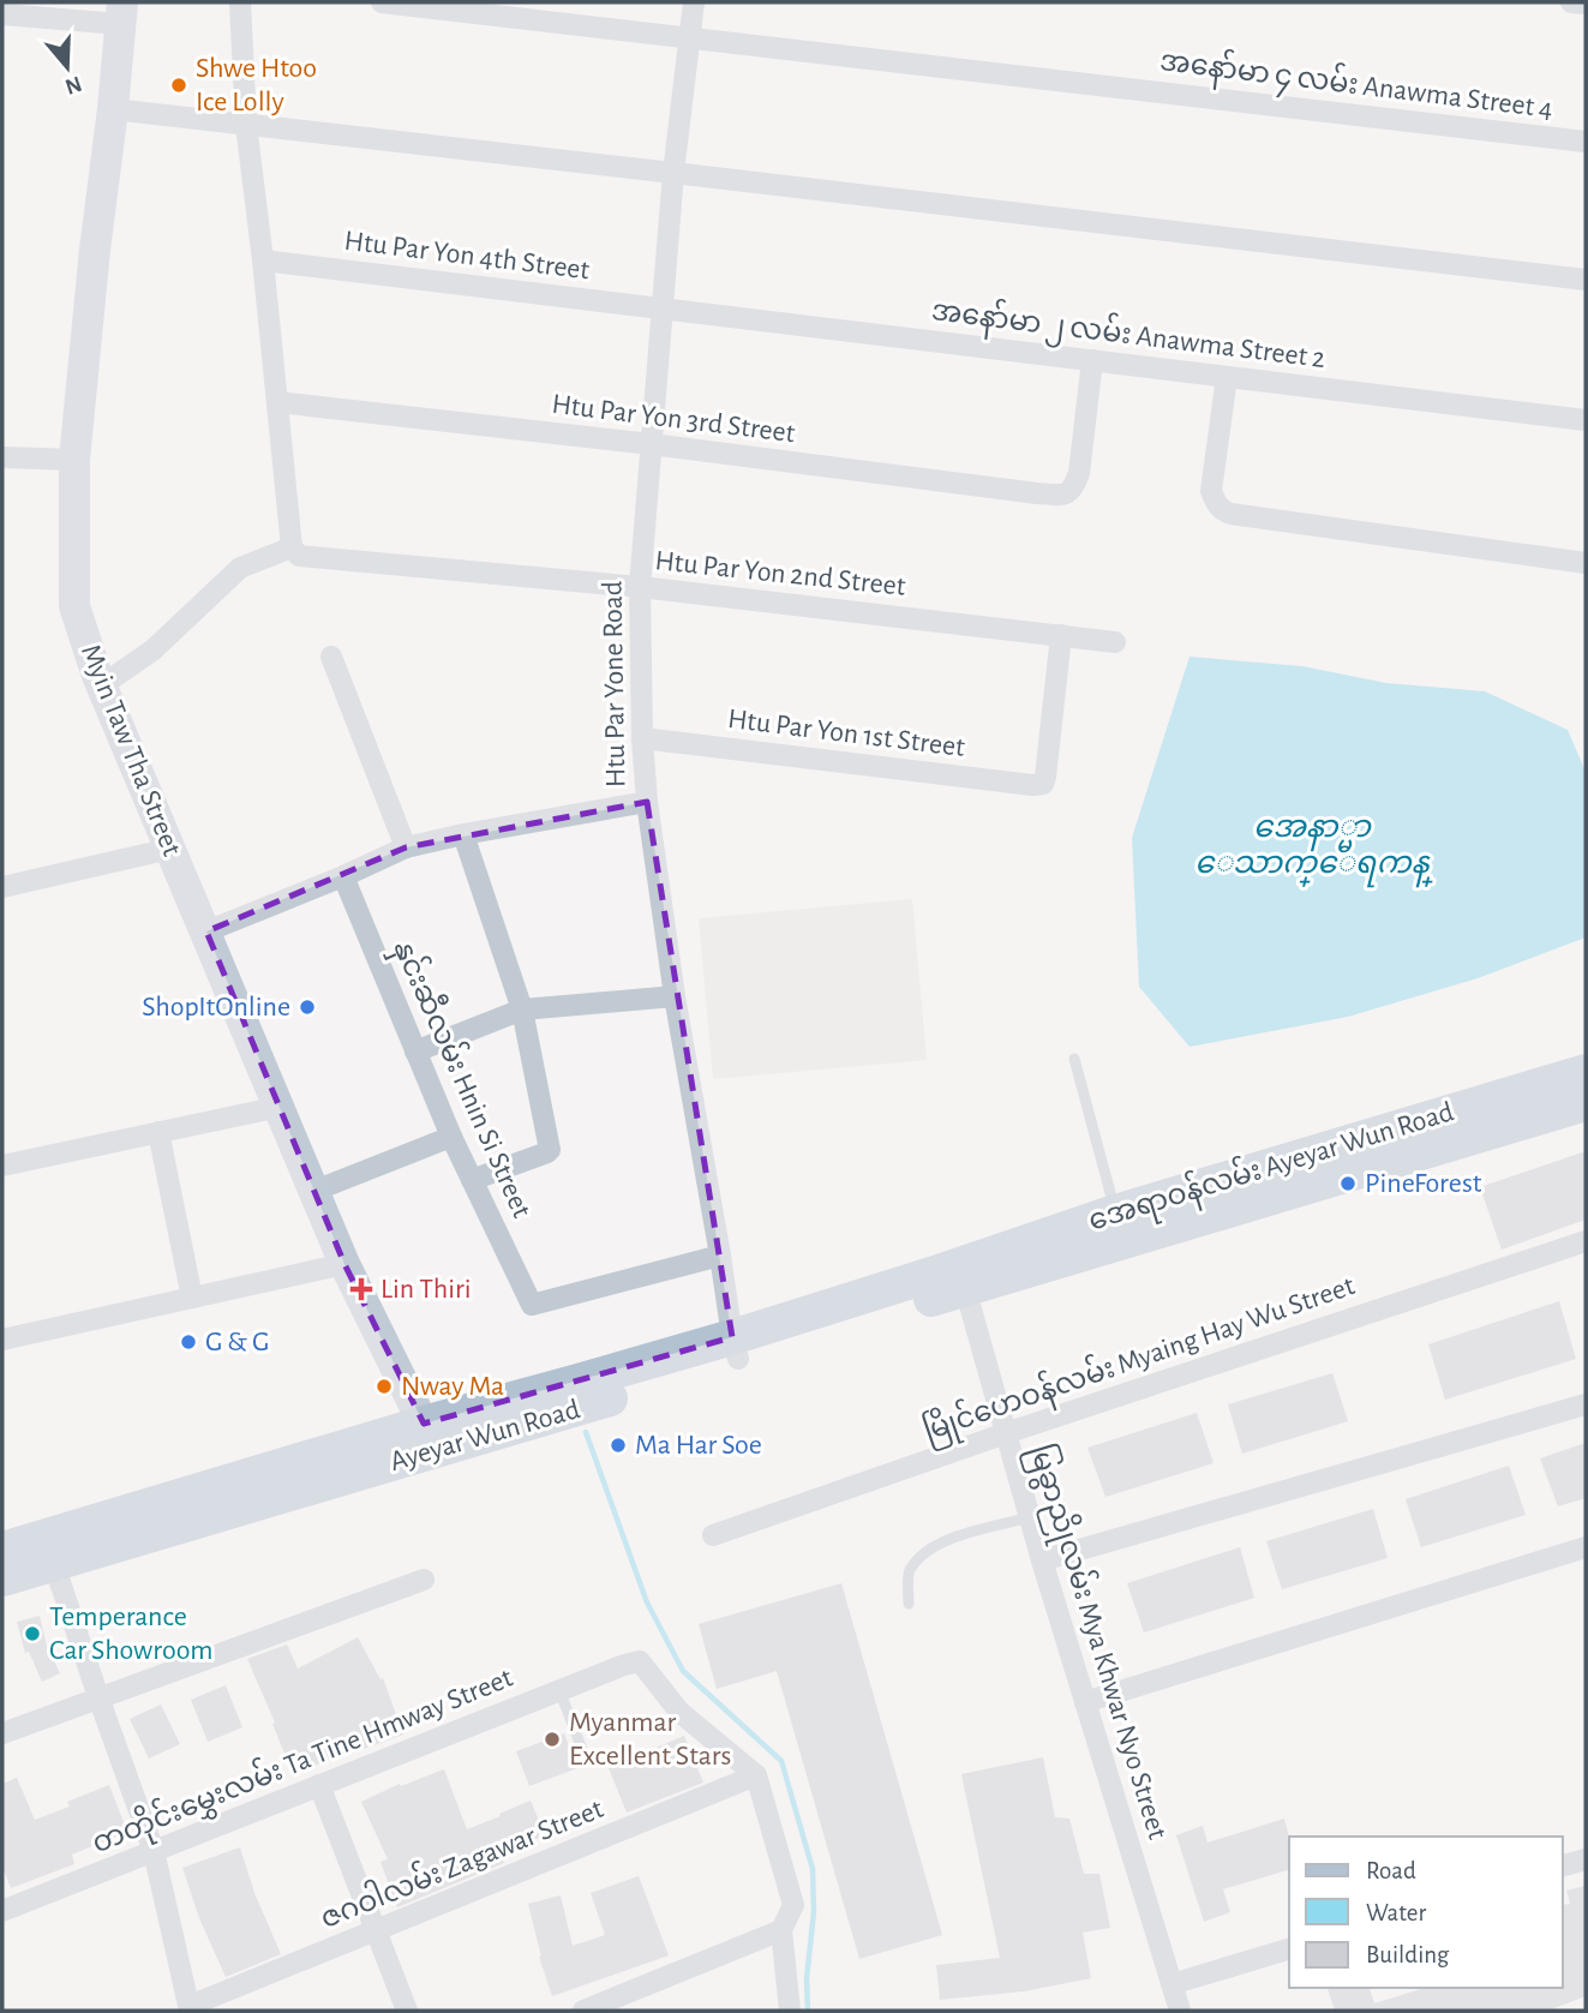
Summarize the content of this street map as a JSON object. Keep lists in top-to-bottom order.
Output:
{
  "streets": {
    "main road": ["Myin Taw Tha Street", "အေရာဝန်လမ်း Ayeyar Wun Road", "Ayeyar Wun Road"],
    "street": [
      "အနော်မာ ၄ လမ်း Anawma Street 4",
      "Htu Par Yon 4th Street",
      "အနော်မာ ၂ လမ်း Anawma Street 2",
      "Htu Par Yon 3rd Street",
      "Htu Par Yon 2nd Street",
      "Htu Par Yone Road",
      "Htu Par Yon 1st Street",
      "နှင်းဆီလမ်း Hnin Si Street",
      "မြိုင်ဟေဝန်လမ်း Myaing Hay Wu Street",
      "မြခွာညိုလမ်း Mya Khwar Nyo Street",
      "တတိုင်းမွှေးလမ်း Ta Tine Hmway Street",
      "ဇဂဝါလမ်း Zagawar Street"
    ]
  },
  "crossings": [
    ["အနော်မာ ၄ လမ်း Anawma Street 4", "Htu Par Yone Road"],
    ["Htu Par Yon 4th Street", "အနော်မာ ၂ လမ်း Anawma Street 2"],
    ["Htu Par Yon 4th Street", "Htu Par Yone Road"],
    ["အနော်မာ ၂ လမ်း Anawma Street 2", "Htu Par Yon 3rd Street"],
    ["အနော်မာ ၂ လမ်း Anawma Street 2", "Htu Par Yone Road"],
    ["Htu Par Yon 3rd Street", "Htu Par Yone Road"],
    ["Htu Par Yon 2nd Street", "Htu Par Yone Road"],
    ["Htu Par Yon 2nd Street", "Htu Par Yon 1st Street"],
    ["Htu Par Yone Road", "Htu Par Yon 1st Street"],
    ["Htu Par Yone Road", "နှင်းဆီလမ်း Hnin Si Street"],
    ["Htu Par Yone Road", "Ayeyar Wun Road"],
    ["Myin Taw Tha Street", "Ayeyar Wun Road"],
    ["အေရာဝန်လမ်း Ayeyar Wun Road", "Ayeyar Wun Road"],
    ["အေရာဝန်လမ်း Ayeyar Wun Road", "မြခွာညိုလမ်း Mya Khwar Nyo Street"],
    ["မြိုင်ဟေဝန်လမ်း Myaing Hay Wu Street", "မြခွာညိုလမ်း Mya Khwar Nyo Street"],
    ["Ayeyar Wun Road", "မြခွာညိုလမ်း Mya Khwar Nyo Street"],
    ["တတိုင်းမွှေးလမ်း Ta Tine Hmway Street", "ဇဂဝါလမ်း Zagawar Street"]
  ],
  "water": ["အေနာ္မာ ေသာက္ေရကန္"],
  "places": {
    "other": [
      "Shwe Htoo Ice Lolly",
      "ShopItOnline",
      "PineForest",
      "G & G",
      "Nway Ma",
      "Ma Har Soe",
      "Temperance Car Showroom",
      "Myanmar Excellent Stars"
    ],
    "health": ["Lin Thiri"]
  },
  "legend": ["Road", "Water", "Building"],
  "north": "bottom"
}
